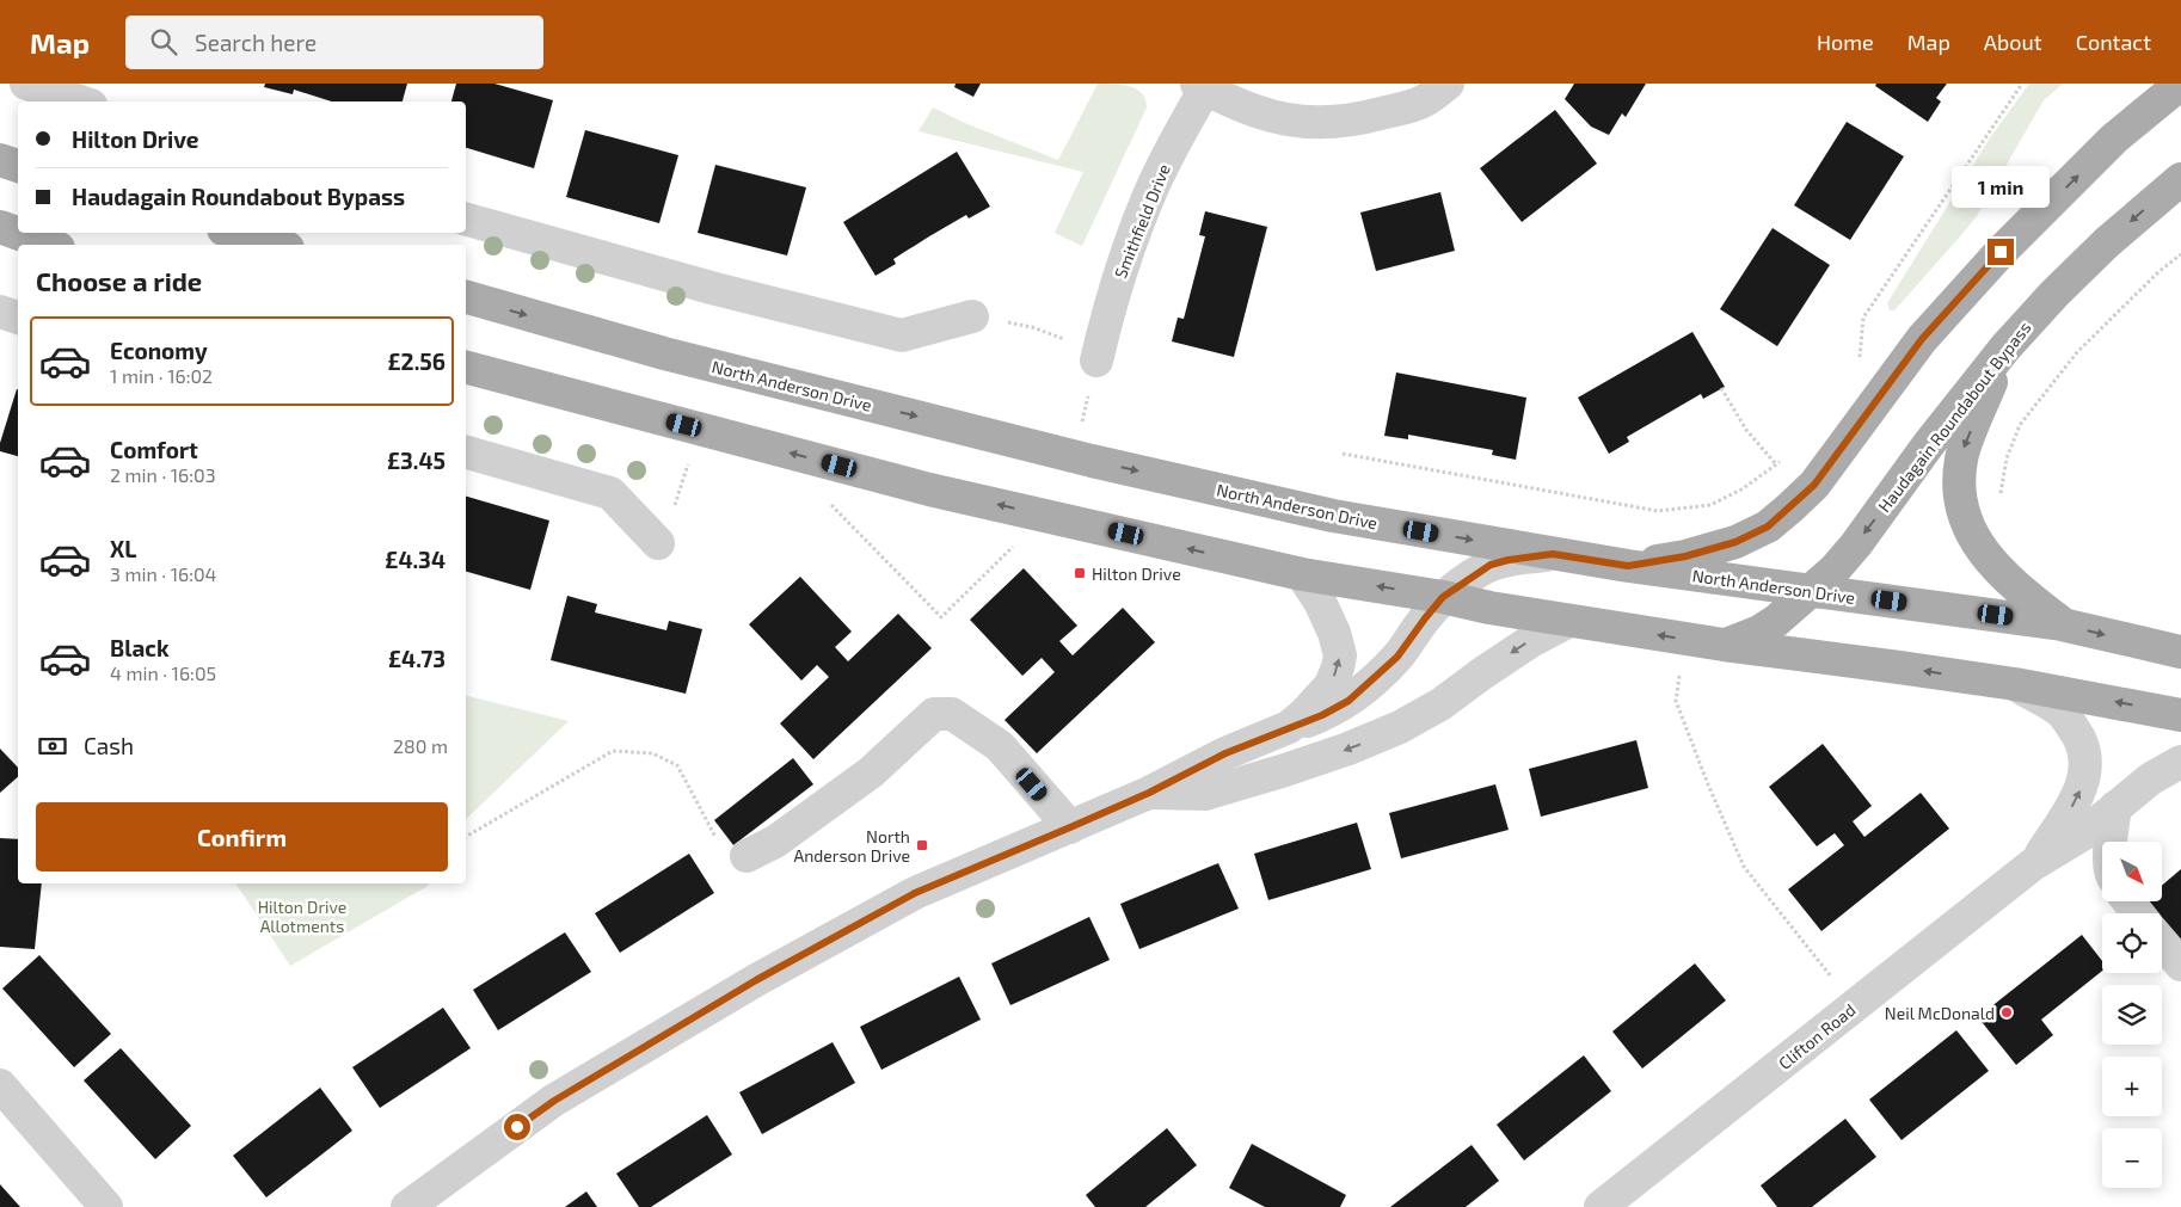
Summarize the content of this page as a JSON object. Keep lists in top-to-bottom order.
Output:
{
  "streets": {
    "main road": ["North Anderson Drive", "Haudagain Roundabout Bypass"],
    "street": ["Smithfield Drive", "Clifton Road"]
  },
  "crossings": [
    ["North Anderson Drive", "Haudagain Roundabout Bypass"]
  ],
  "parks": ["Hilton Drive Allotments"],
  "places": {
    "transit": ["Hilton Drive", "North Anderson Drive"],
    "other": ["Neil McDonald"]
  },
  "north": "bottom right",
  "page": {
    "header": "Map",
    "search": "Search here",
    "nav": [
      "Home",
      "Map",
      "About",
      "Contact"
    ],
    "banner": ["Hilton Drive", "Haudagain Roundabout Bypass"],
    "bubble": "1 min",
    "heading": "Choose a ride",
    "list": [
      {
        "name": "Economy",
        "note": "1 min · 16:02",
        "value": "£2.56"
      },
      {
        "name": "Comfort",
        "note": "2 min · 16:03",
        "value": "£3.45"
      },
      {
        "name": "XL",
        "note": "3 min · 16:04",
        "value": "£4.34"
      },
      {
        "name": "Black",
        "note": "4 min · 16:05",
        "value": "£4.73"
      }
    ],
    "pay": ["Cash", "280 m"],
    "buttons": "Confirm",
    "map_buttons": ["+", "−"]
  }
}
